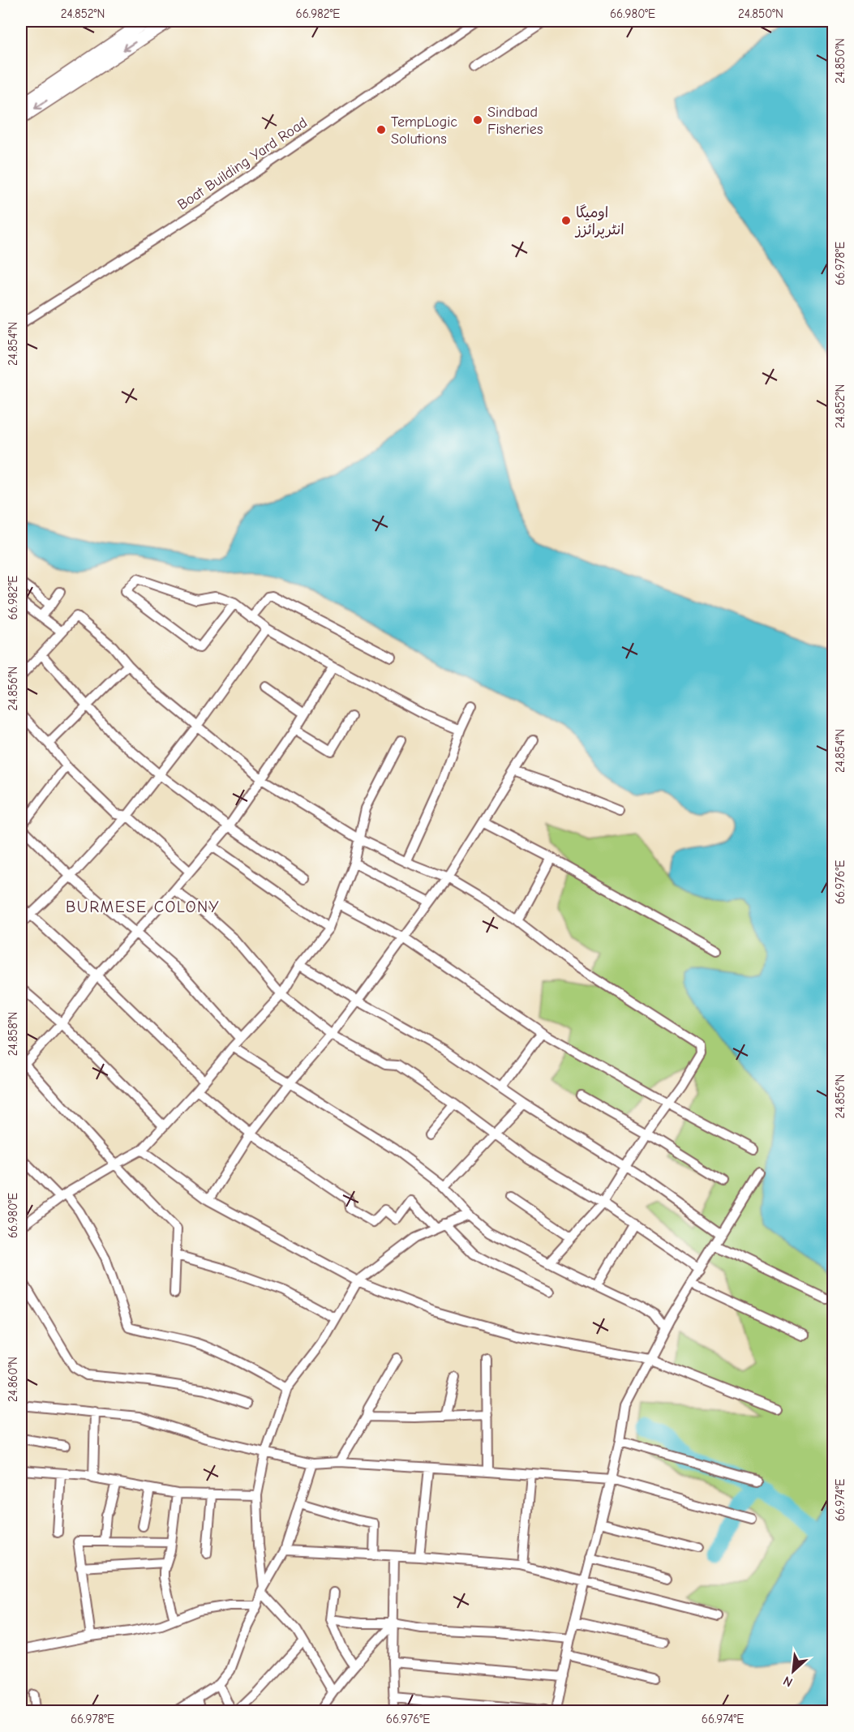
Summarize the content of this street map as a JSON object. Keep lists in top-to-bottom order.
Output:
{
  "streets": {
    "street": ["Boat Building Yard Road"]
  },
  "districts": ["BURMESE COLONY"],
  "places": ["Sindbad Fisheries", "TempLogic Solutions", "اومیگا انٹرپرائزز"],
  "north": "bottom left",
  "coordinates": [
    "24.852°N",
    "66.982°E",
    "66.980°E",
    "24.850°N",
    "66.978°E",
    "24.854°N",
    "24.856°N",
    "66.976°E",
    "24.858°N",
    "24.860°N",
    "66.974°E"
  ]
}
